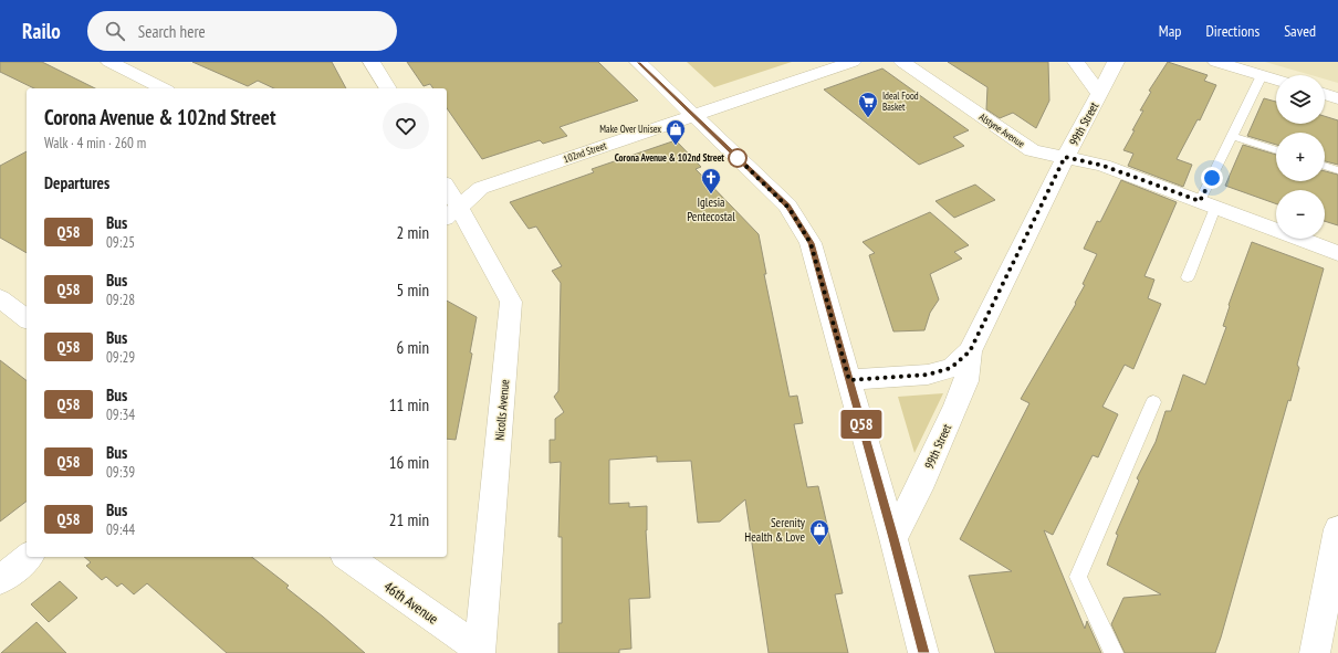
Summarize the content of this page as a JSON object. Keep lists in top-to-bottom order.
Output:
{
  "streets": {
    "street": [
      "99th Street",
      "Alstyne Avenue",
      "102nd Street",
      "Nicolls Avenue",
      "46th Avenue"
    ]
  },
  "crossings": [
    ["99th Street", "Alstyne Avenue"],
    ["102nd Street", "Nicolls Avenue"],
    ["Nicolls Avenue", "46th Avenue"]
  ],
  "places": {
    "supermarket": ["Ideal Food Basket"],
    "shop": ["Make Over Unisex", "Serenity Health & Love"],
    "other": ["Corona Avenue & 102nd Street"],
    "church": ["Iglesia Pentecostal"]
  },
  "lines": ["bus line Q58"],
  "page": {
    "header": "Railo",
    "search": "Search here",
    "nav": ["Map", "Directions", "Saved"],
    "on_map": "Q58",
    "map_buttons": ["+", "−"],
    "heading": [
      ["Corona Avenue & 102nd Street", "Walk · 4 min · 260 m"],
      "Departures"
    ],
    "list": [
      {
        "mark": "Q58",
        "name": "Bus",
        "note": "09:25",
        "value": "2 min"
      },
      {
        "mark": "Q58",
        "name": "Bus",
        "note": "09:28",
        "value": "5 min"
      },
      {
        "mark": "Q58",
        "name": "Bus",
        "note": "09:29",
        "value": "6 min"
      },
      {
        "mark": "Q58",
        "name": "Bus",
        "note": "09:34",
        "value": "11 min"
      },
      {
        "mark": "Q58",
        "name": "Bus",
        "note": "09:39",
        "value": "16 min"
      },
      {
        "mark": "Q58",
        "name": "Bus",
        "note": "09:44",
        "value": "21 min"
      }
    ]
  }
}
